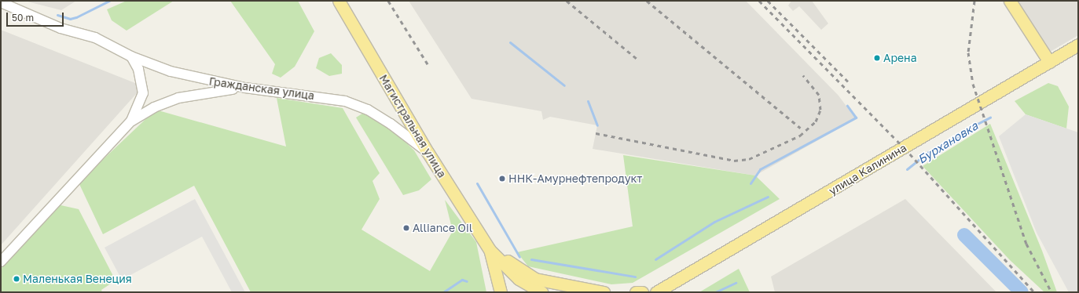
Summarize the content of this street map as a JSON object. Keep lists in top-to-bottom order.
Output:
{
  "streets": {
    "main road": ["Магистральная улица", "улица Калинина"],
    "street": ["Гражданская улица"]
  },
  "crossings": [
    ["Гражданская улица", "Магистральная улица"]
  ],
  "water": ["Бурхановка"],
  "places": [
    "Арена",
    "ННК-Амурнефтепродукт",
    "Alliance Oil",
    "Маленькая Венеция"
  ],
  "scale_bar": "50 m"
}
